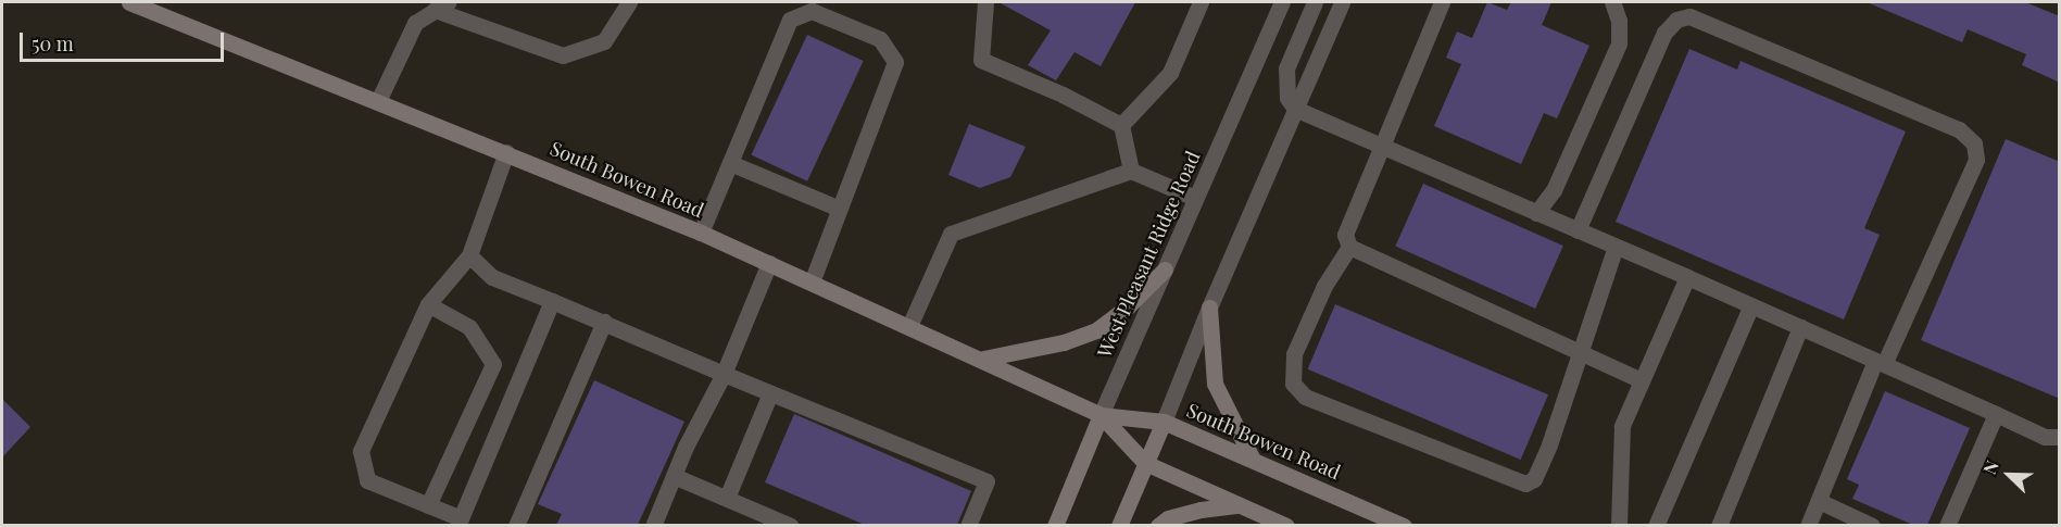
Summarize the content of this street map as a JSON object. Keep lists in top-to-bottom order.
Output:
{
  "streets": {
    "main road": ["South Bowen Road", "West Pleasant Ridge Road"]
  },
  "crossings": [
    ["South Bowen Road", "West Pleasant Ridge Road"]
  ],
  "scale_bar": "50 m",
  "north": "top left"
}
